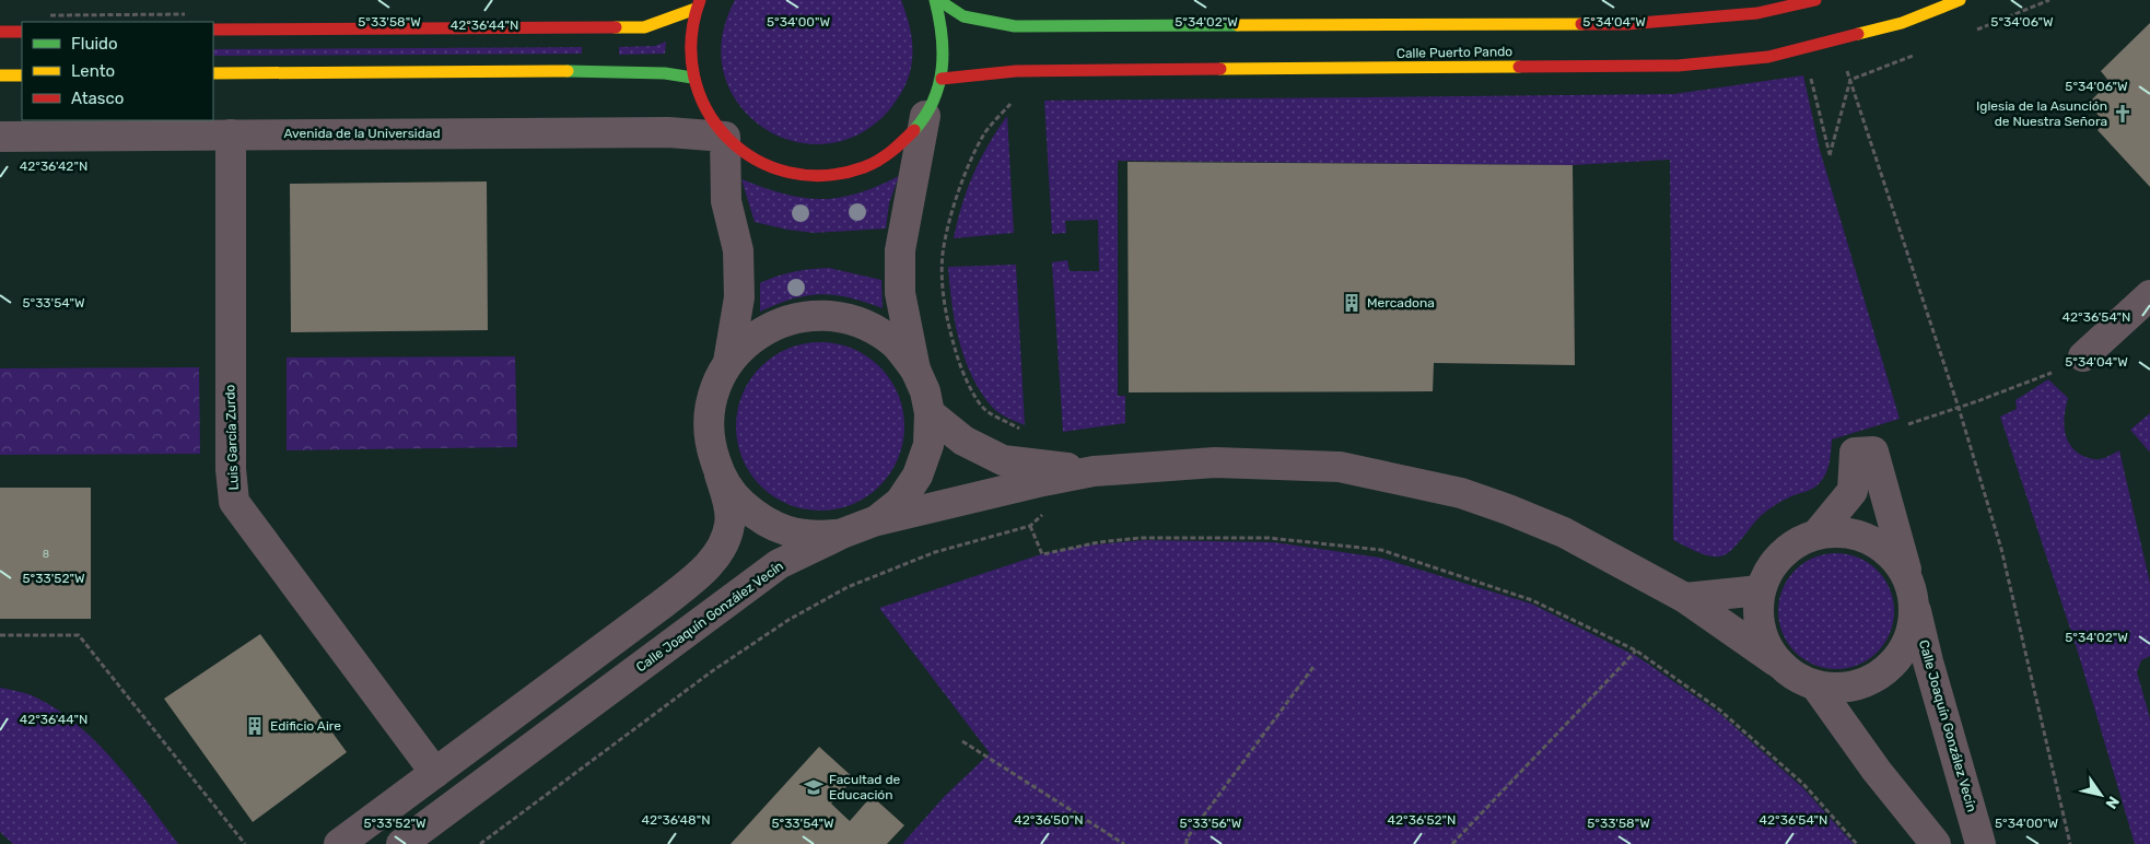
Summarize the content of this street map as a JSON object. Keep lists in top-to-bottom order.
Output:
{
  "streets": {
    "main road": ["Calle Puerto Pando"],
    "street": ["Avenida de la Universidad", "Luis García Zurdo", "Calle Joaquín González Vecín"]
  },
  "crossings": [
    ["Avenida de la Universidad", "Luis García Zurdo"]
  ],
  "places": {
    "church": ["Iglesia de la Asunción de Nuestra Señora"],
    "building": ["Mercadona", "Edificio Aire"],
    "school or university": ["Facultad de Educación"]
  },
  "house_numbers": ["8"],
  "legend": ["Fluido", "Lento", "Atasco"],
  "north": "bottom right",
  "coordinates": [
    "5°34'00\"W",
    "5°34'04\"W",
    "5°33'58\"W",
    "5°34'02\"W",
    "5°34'06\"W",
    "42°36'44\"N",
    "42°36'42\"N",
    "5°33'54\"W",
    "42°36'54\"N",
    "5°33'52\"W",
    "42°36'48\"N",
    "42°36'50\"N",
    "42°36'52\"N",
    "5°33'56\"W"
  ]
}
